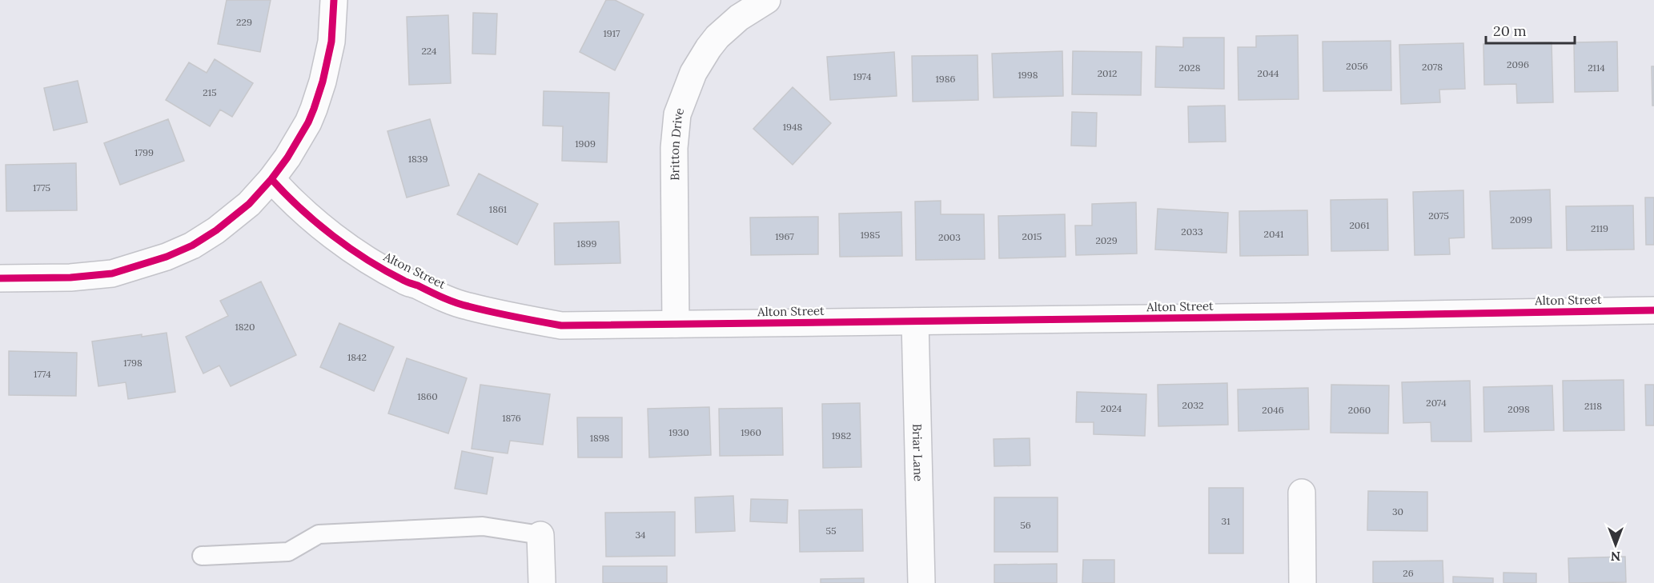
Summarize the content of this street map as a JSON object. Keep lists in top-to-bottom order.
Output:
{
  "streets": {
    "street": ["Britton Drive", "Alton Street", "Briar Lane"]
  },
  "crossings": [
    ["Britton Drive", "Alton Street"],
    ["Alton Street", "Briar Lane"]
  ],
  "house_numbers": [
    "229",
    "1917",
    "224",
    "2096",
    "2056",
    "2078",
    "2028",
    "2114",
    "2012",
    "2044",
    "1998",
    "1974",
    "1986",
    "215",
    "1948",
    "1909",
    "1799",
    "1839",
    "1775",
    "1861",
    "2075",
    "2099",
    "2061",
    "2119",
    "2033",
    "2041",
    "1985",
    "1967",
    "2015",
    "2003",
    "2029",
    "1899",
    "1820",
    "1842",
    "1798",
    "1774",
    "1860",
    "2074",
    "2032",
    "2118",
    "2024",
    "2098",
    "2046",
    "2060",
    "1876",
    "1930",
    "1960",
    "1982",
    "1898",
    "30",
    "31",
    "56",
    "55",
    "34",
    "26"
  ],
  "scale_bar": "20 m",
  "north": "bottom"
}
